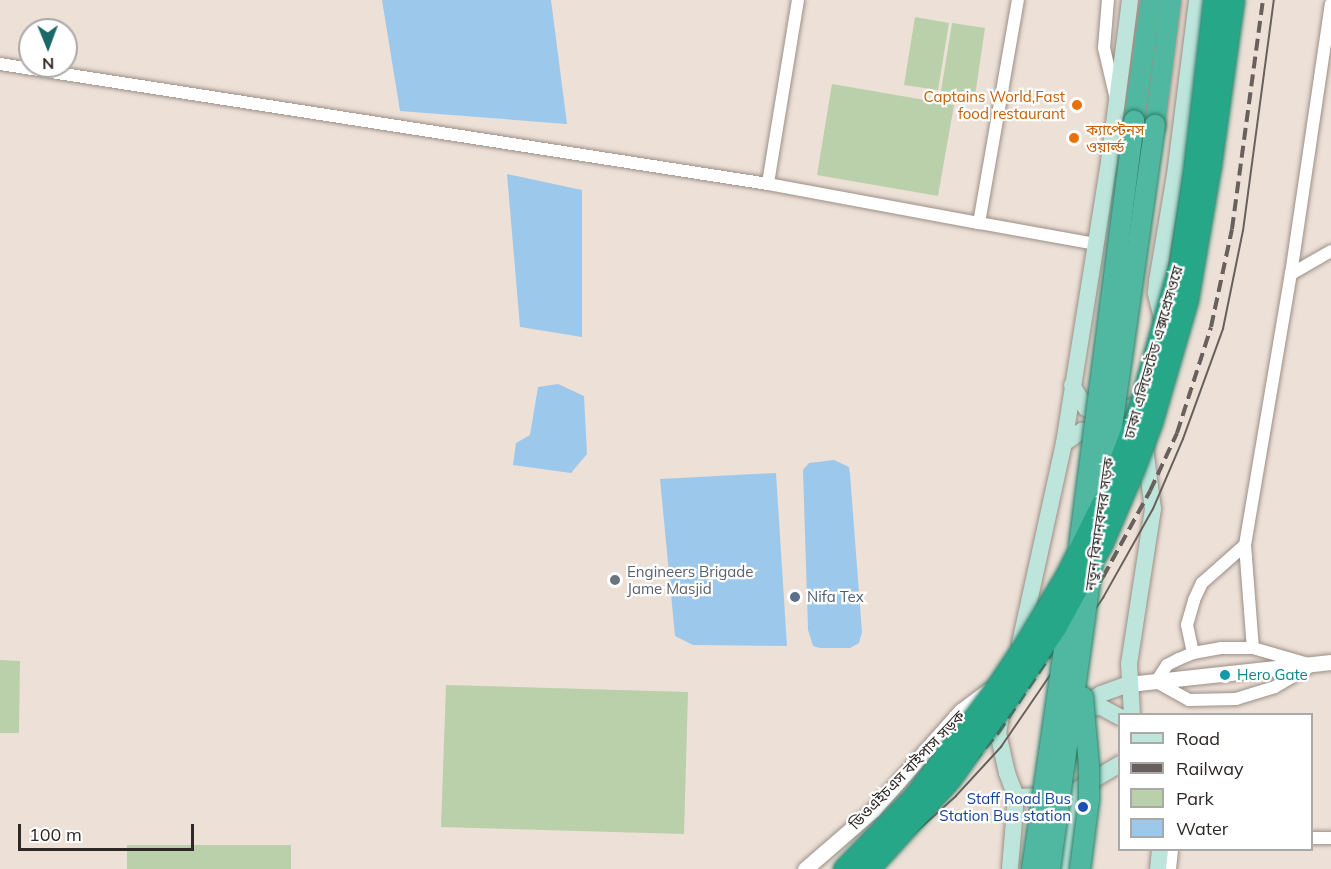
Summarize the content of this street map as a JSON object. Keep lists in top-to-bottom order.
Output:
{
  "streets": {
    "highway": ["ঢাকা এলিভেটেড এক্সপ্রেসওয়ে", "নতুন বিমানবন্দর সড়ক"],
    "street": ["ডিওএইচএস বাইপাস সড়ক"]
  },
  "places": [
    "Captains World,Fast food restaurant",
    "ক্যাপ্টেনস ওয়ার্ল্ড",
    "Engineers Brigade Jame Masjid",
    "Nifa Tex",
    "Hero Gate",
    "Staff Road Bus Station Bus station"
  ],
  "legend": [
    "Road",
    "Railway",
    "Park",
    "Water"
  ],
  "scale_bar": "100 m",
  "north": "bottom"
}
